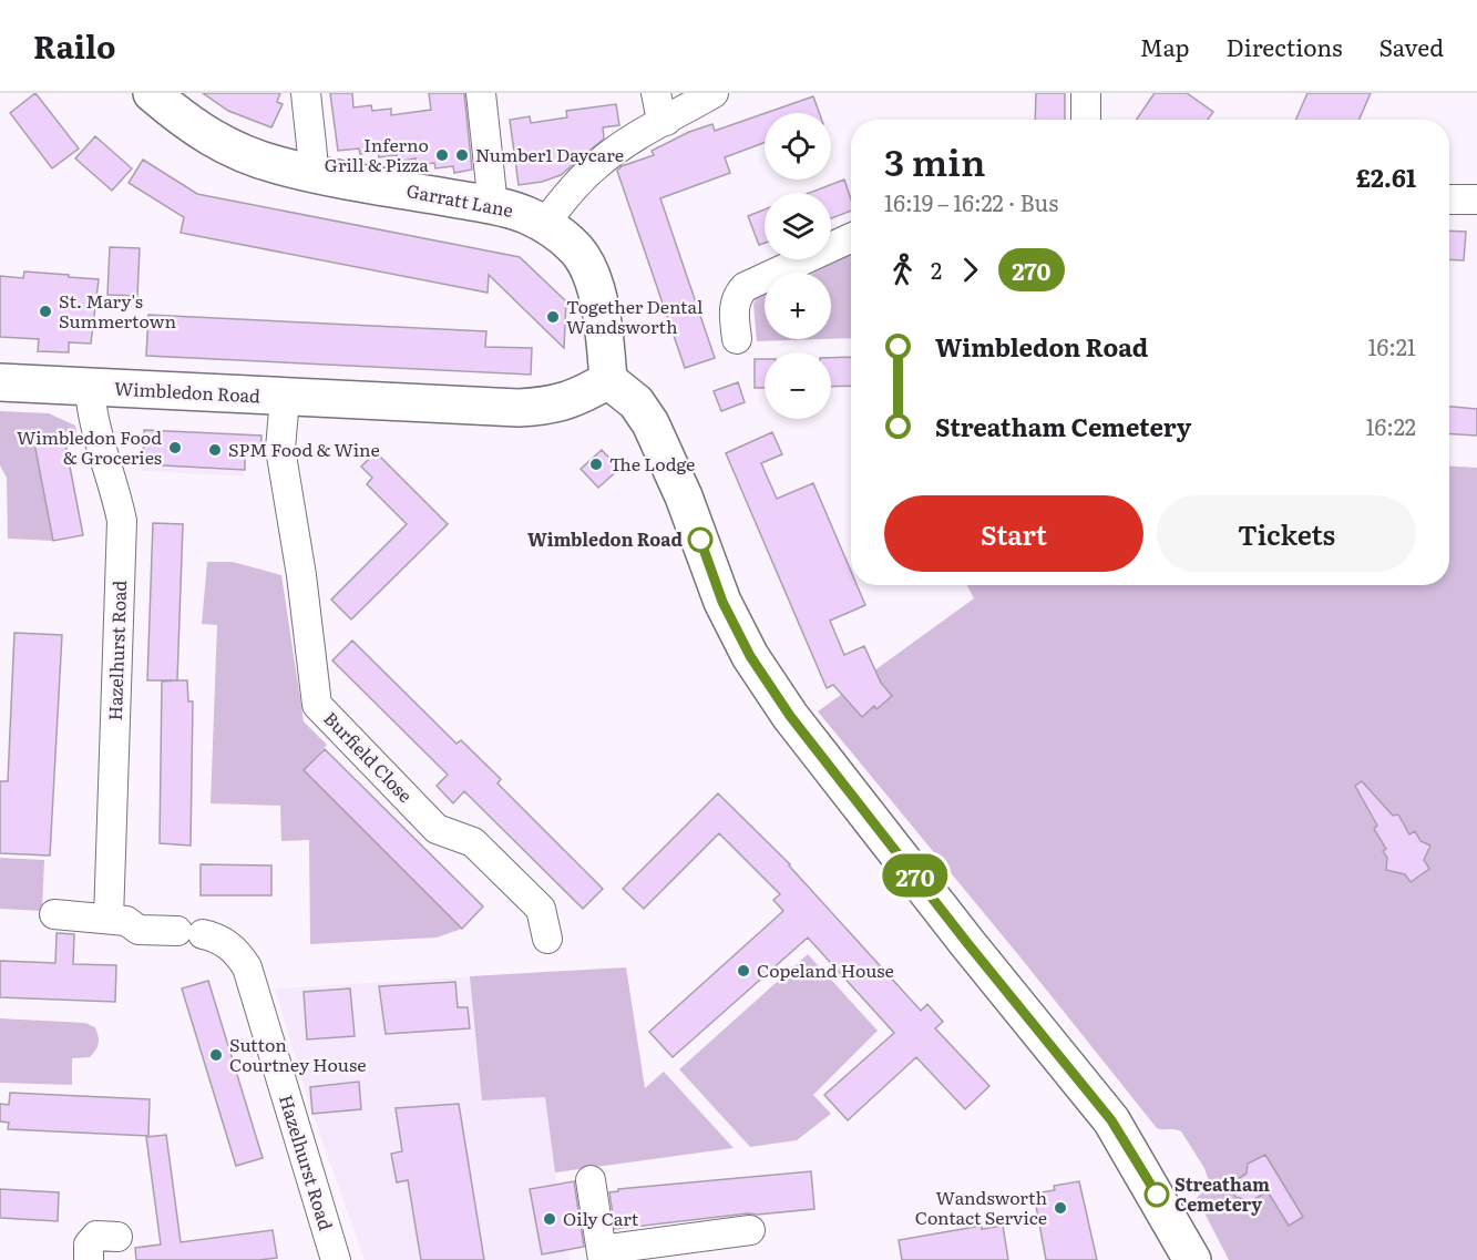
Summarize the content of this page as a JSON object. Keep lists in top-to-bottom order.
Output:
{
  "streets": {
    "main road": ["Garratt Lane", "Wimbledon Road"],
    "street": ["Hazelhurst Road", "Burfield Close"]
  },
  "crossings": [
    ["Garratt Lane", "Wimbledon Road"],
    ["Wimbledon Road", "Hazelhurst Road"],
    ["Wimbledon Road", "Burfield Close"]
  ],
  "places": [
    "Inferno Grill & Pizza",
    "Number1 Daycare",
    "St. Mary's Summertown",
    "Together Dental Wandsworth",
    "Wimbledon Food & Groceries",
    "SPM Food & Wine",
    "The Lodge",
    "Wimbledon Road",
    "Copeland House",
    "Sutton Courtney House",
    "Streatham Cemetery",
    "Wandsworth Contact Service",
    "Oily Cart"
  ],
  "lines": ["bus line 270"],
  "page": {
    "header": "Railo",
    "nav": ["Map", "Directions", "Saved"],
    "on_map": "270",
    "map_buttons": ["+", "−"],
    "heading": ["3 min", "16:19 – 16:22 · Bus", "£2.61"],
    "legs": ["2", "270"],
    "list": [
      {
        "name": "Wimbledon Road",
        "value": "16:21"
      },
      {
        "name": "Streatham Cemetery",
        "value": "16:22"
      }
    ],
    "buttons": ["Start", "Tickets"]
  }
}
